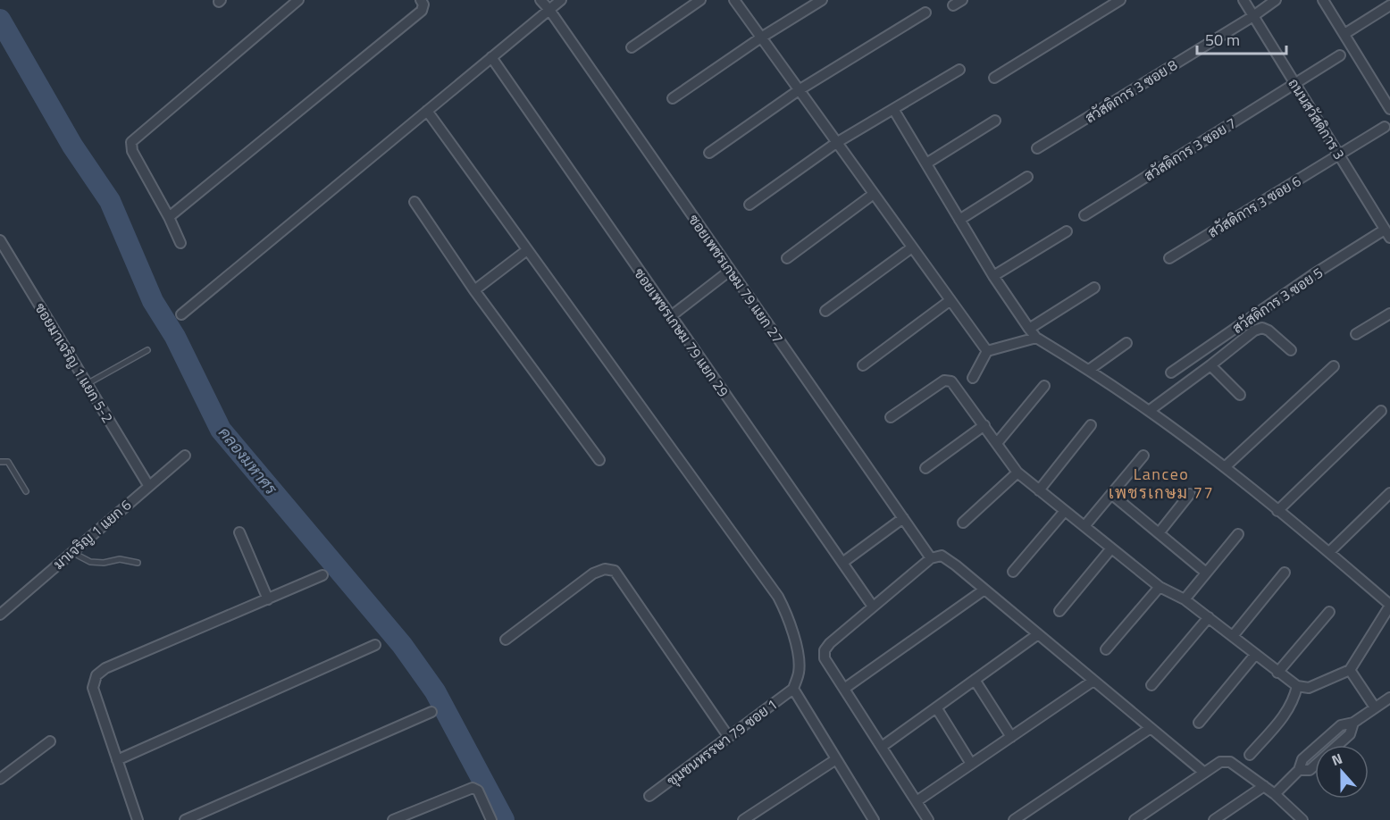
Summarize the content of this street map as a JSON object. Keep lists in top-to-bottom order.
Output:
{
  "streets": {
    "street": [
      "สวัสดิการ 3 ซอย 8",
      "ถนนสวัสดิการ 3",
      "สวัสดิการ 3 ซอย 7",
      "สวัสดิการ 3 ซอย 6",
      "ซอยเพชรเกษม 79 แยก 27",
      "สวัสดิการ 3 ซอย 5",
      "ซอยเพชรเกษม 79 แยก 29",
      "ซอยมาเจริญ 1 แยก 5-2",
      "มาเจริญ 1 แยก 6",
      "ชุมชนหรรษา 79 ซอย 1"
    ]
  },
  "crossings": [
    ["สวัสดิการ 3 ซอย 8", "ถนนสวัสดิการ 3"],
    ["ถนนสวัสดิการ 3", "สวัสดิการ 3 ซอย 7"],
    ["ถนนสวัสดิการ 3", "สวัสดิการ 3 ซอย 6"],
    ["ถนนสวัสดิการ 3", "สวัสดิการ 3 ซอย 5"],
    ["ซอยมาเจริญ 1 แยก 5-2", "มาเจริญ 1 แยก 6"]
  ],
  "districts": ["Lanceo เพชรเกษม 77"],
  "water": ["คลองมหาศร"],
  "scale_bar": "50 m",
  "north": "top"
}
